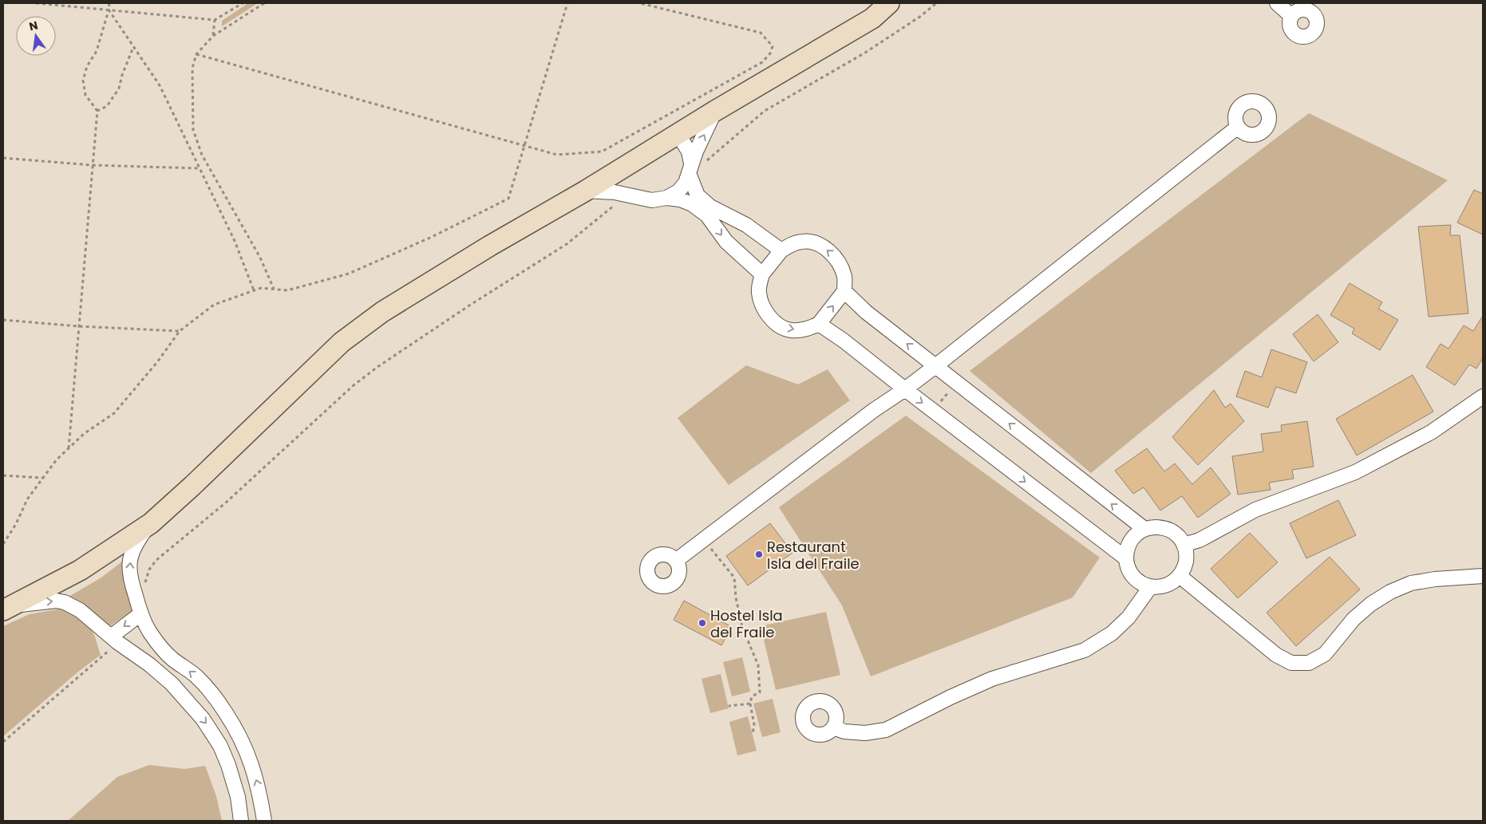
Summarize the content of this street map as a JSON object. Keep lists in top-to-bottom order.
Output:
{
  "places": ["Restaurant Isla del Fraile", "Hostel Isla del Fraile"],
  "north": "top"
}
